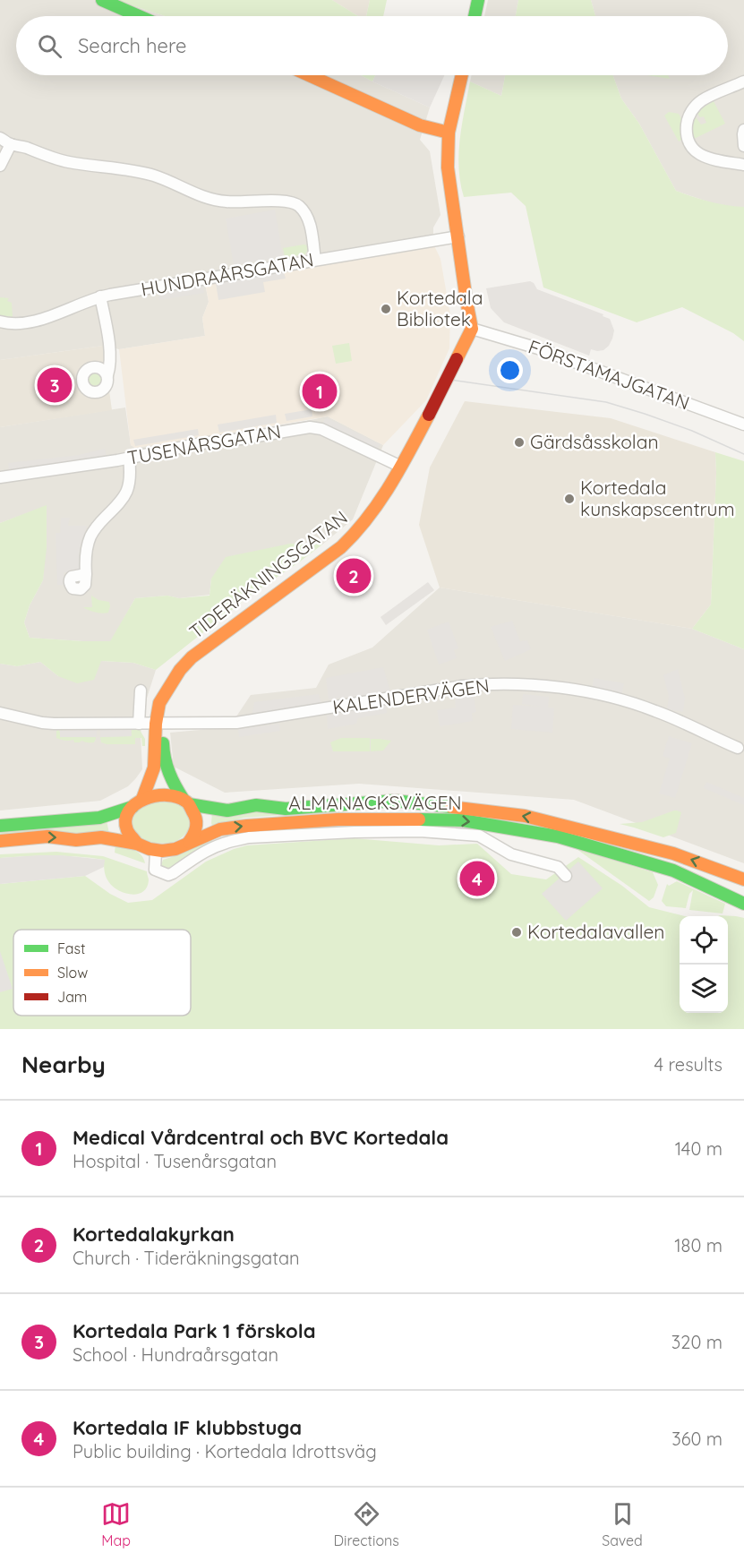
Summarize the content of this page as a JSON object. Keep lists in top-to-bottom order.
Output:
{
  "streets": {
    "main road": ["TIDERÄKNINGSGATAN", "ALMANACKSVÄGEN"],
    "street": [
      "HUNDRAÅRSGATAN",
      "FÖRSTAMAJGATAN",
      "TUSENÅRSGATAN",
      "KALENDERVÄGEN"
    ]
  },
  "crossings": [
    ["FÖRSTAMAJGATAN", "TIDERÄKNINGSGATAN"],
    ["TUSENÅRSGATAN", "TIDERÄKNINGSGATAN"],
    ["TIDERÄKNINGSGATAN", "KALENDERVÄGEN"],
    ["TIDERÄKNINGSGATAN", "ALMANACKSVÄGEN"]
  ],
  "places": [
    "Kortedala Bibliotek",
    "Gärdsåsskolan",
    "Kortedala kunskapscentrum",
    "Kortedalavallen"
  ],
  "legend": ["Fast", "Slow", "Jam"],
  "page": {
    "search": "Search here",
    "pins": [
      "3",
      "1",
      "2",
      "4"
    ],
    "heading": ["Nearby", "4 results"],
    "list": [
      {
        "mark": "1",
        "name": "Medical Vårdcentral och BVC Kortedala",
        "note": "Hospital · Tusenårsgatan",
        "value": "140 m"
      },
      {
        "mark": "2",
        "name": "Kortedalakyrkan",
        "note": "Church · Tideräkningsgatan",
        "value": "180 m"
      },
      {
        "mark": "3",
        "name": "Kortedala Park 1 förskola",
        "note": "School · Hundraårsgatan",
        "value": "320 m"
      },
      {
        "mark": "4",
        "name": "Kortedala IF klubbstuga",
        "note": "Public building · Kortedala Idrottsväg",
        "value": "360 m"
      }
    ],
    "nav": ["Map", "Directions", "Saved"]
  }
}
